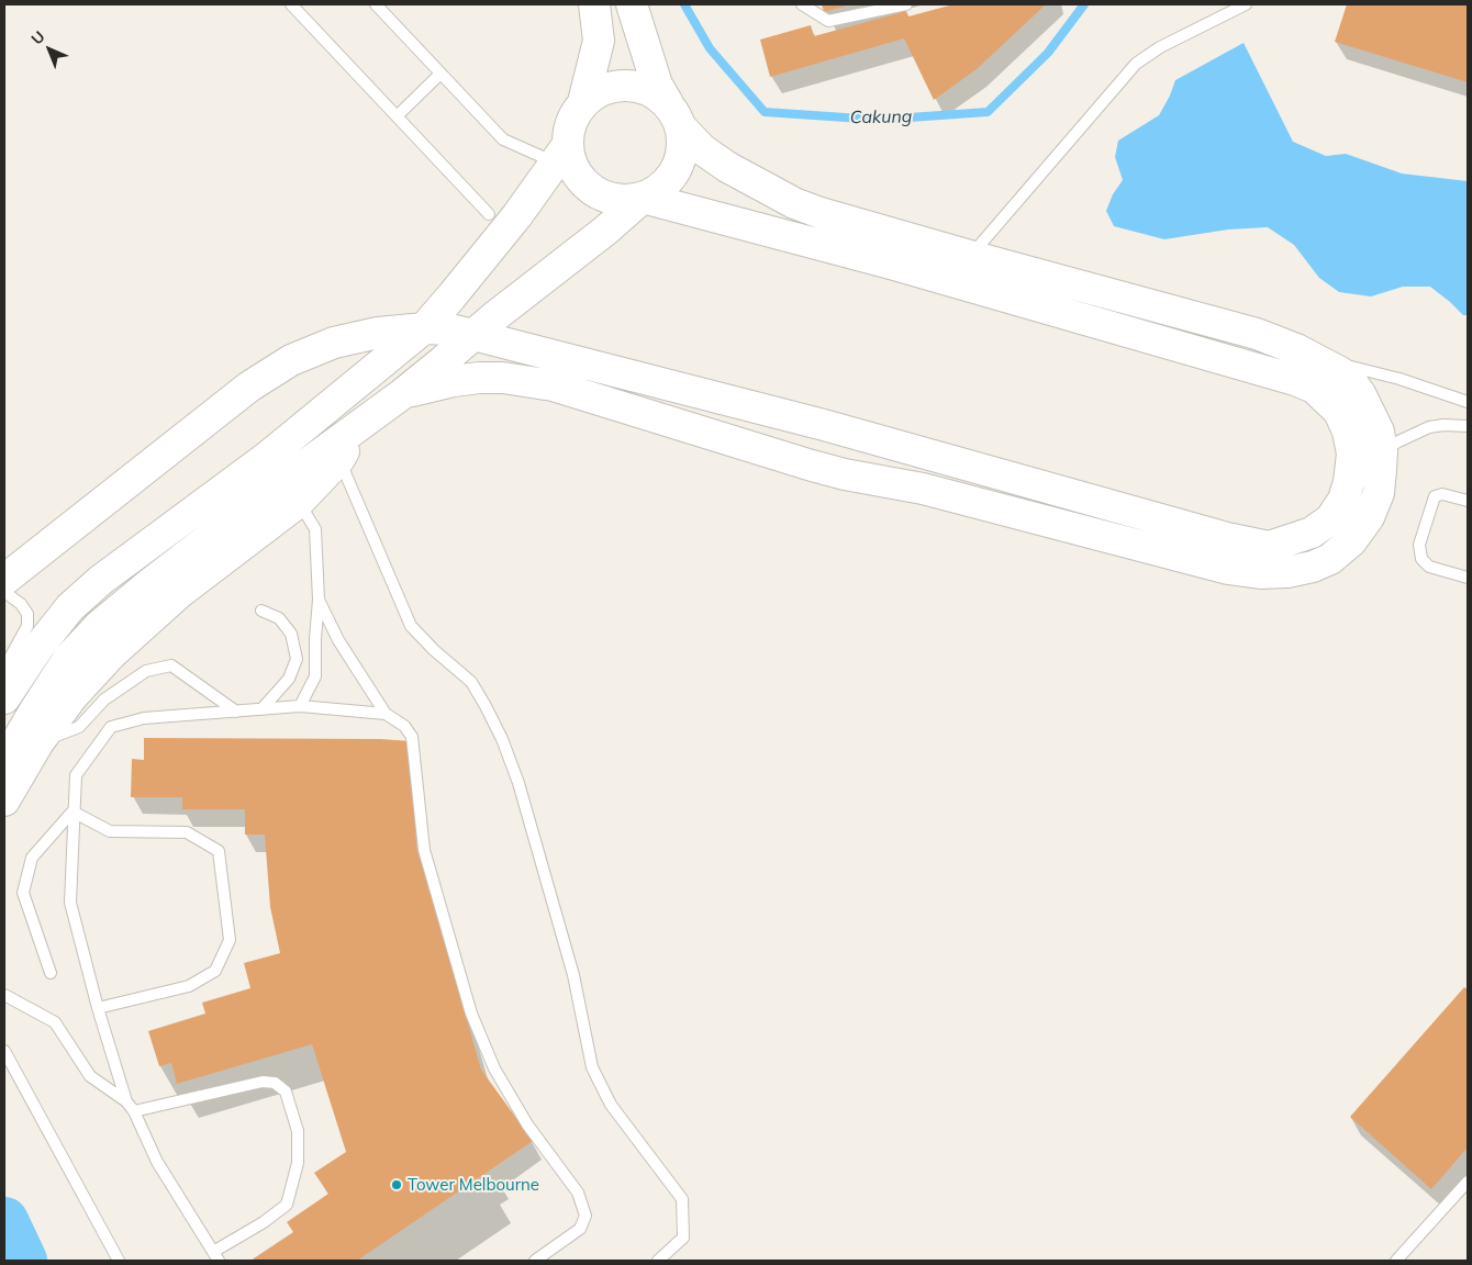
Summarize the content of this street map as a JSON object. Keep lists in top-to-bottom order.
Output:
{
  "water": ["Cakung"],
  "places": ["Tower Melbourne"],
  "north": "top left"
}
